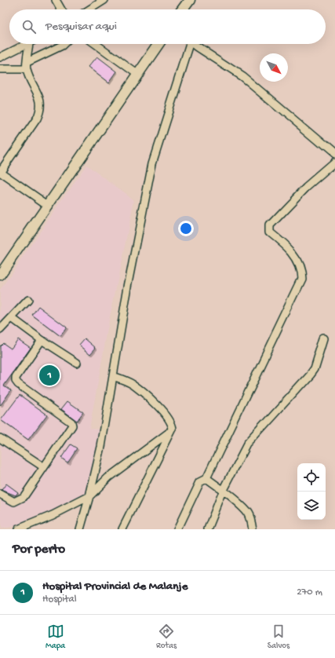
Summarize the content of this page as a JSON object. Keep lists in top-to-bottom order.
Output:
{
  "north": "bottom right",
  "page": {
    "search": "Pesquisar aqui",
    "pins": "1",
    "heading": "Por perto",
    "list": [
      {
        "mark": "1",
        "name": "Hospital Provincial de Malanje",
        "note": "Hospital",
        "value": "270 m"
      }
    ],
    "nav": ["Mapa", "Rotas", "Salvos"]
  }
}
